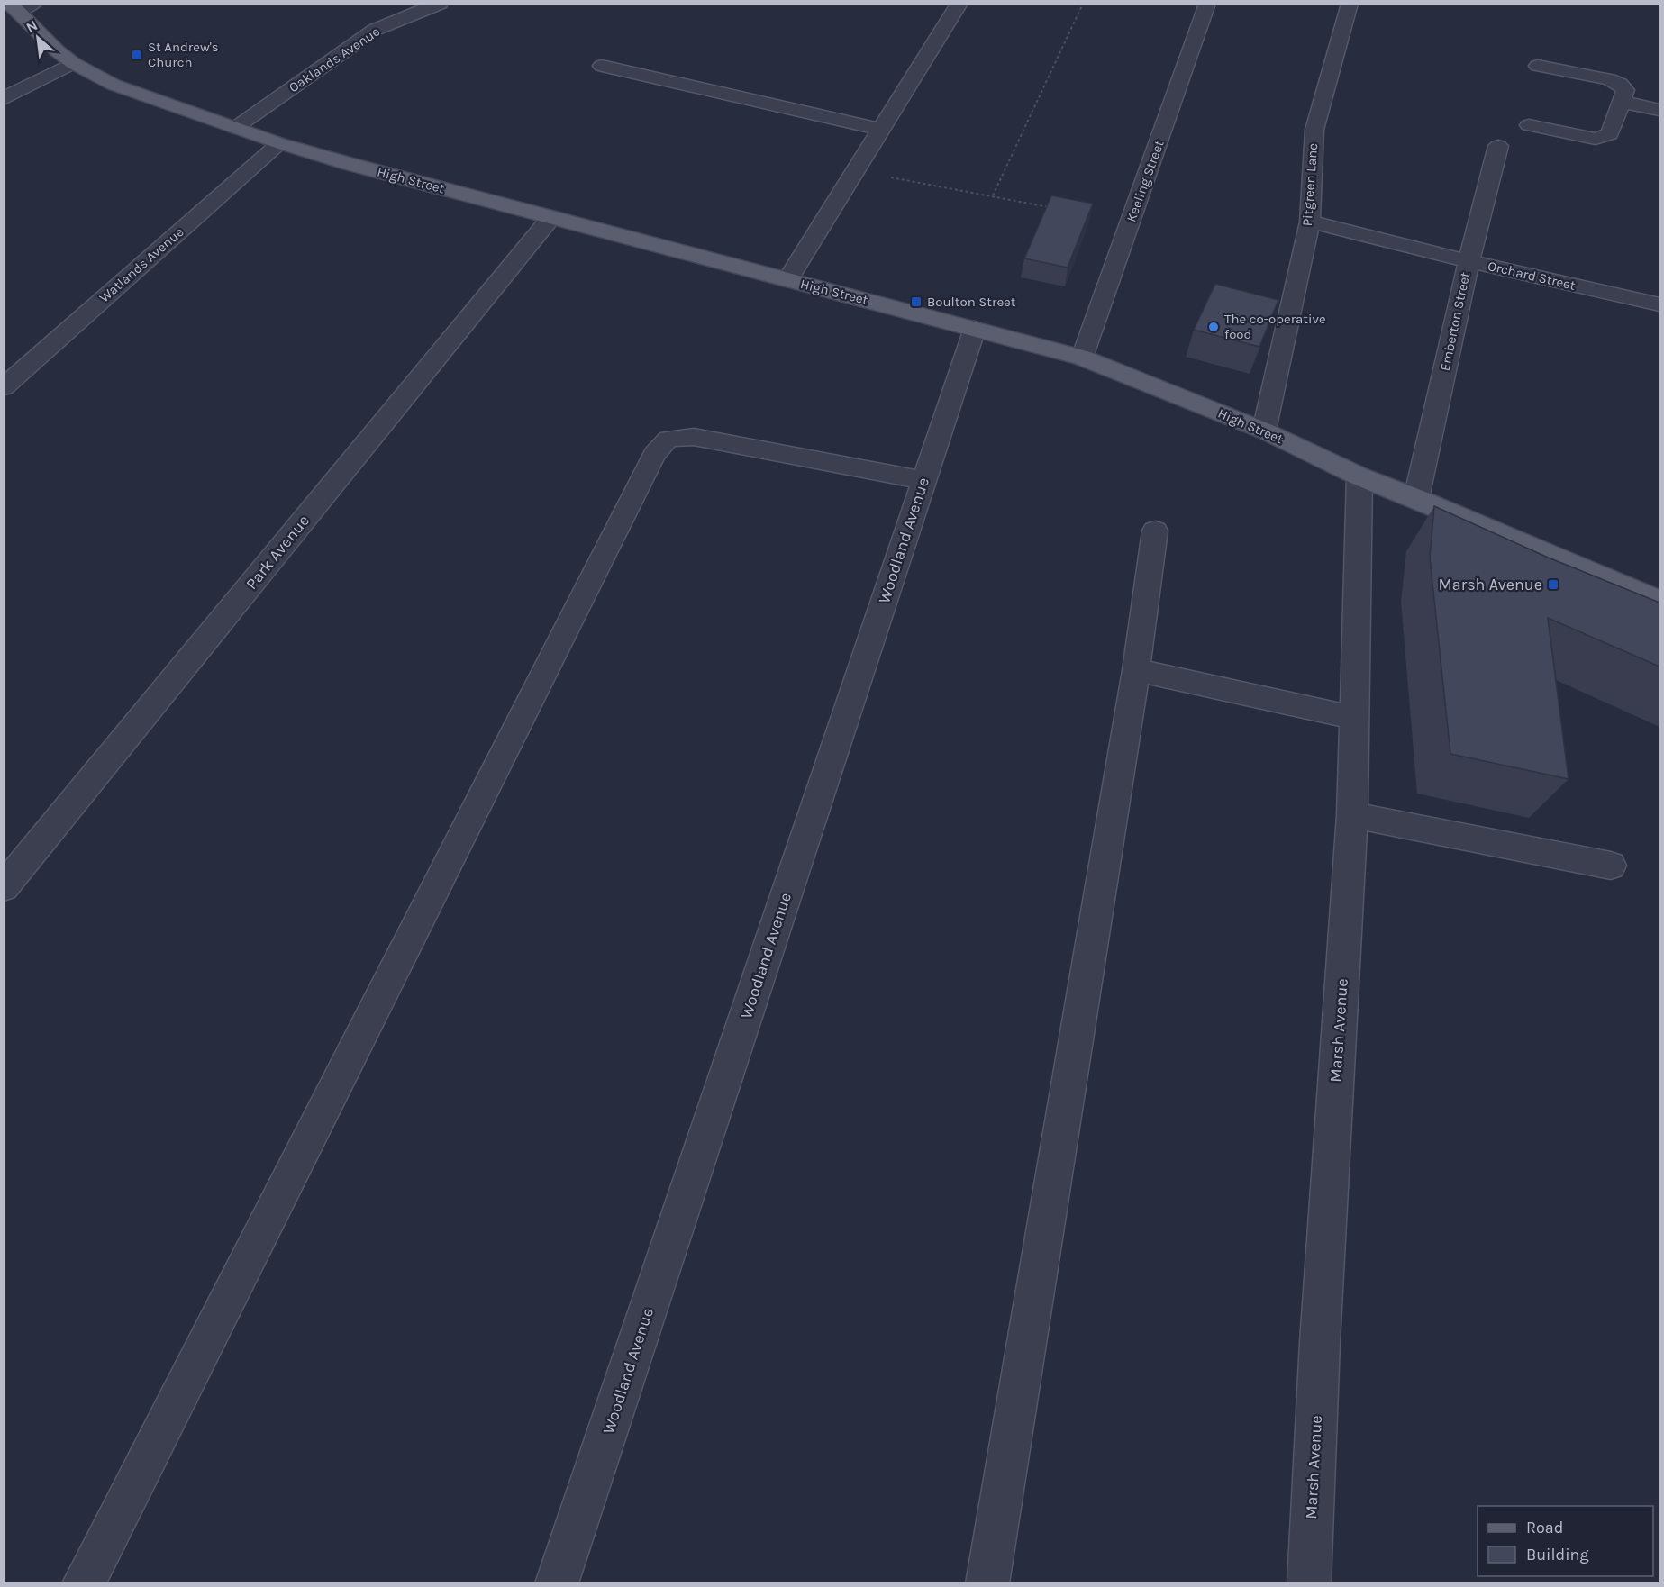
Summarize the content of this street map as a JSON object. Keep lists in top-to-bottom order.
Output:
{
  "streets": {
    "main road": ["High Street"],
    "street": [
      "Oaklands Avenue",
      "Keeling Street",
      "Pitgreen Lane",
      "Watlands Avenue",
      "Orchard Street",
      "Emberton Street",
      "Woodland Avenue",
      "Park Avenue",
      "Marsh Avenue"
    ]
  },
  "crossings": [
    ["Oaklands Avenue", "High Street"],
    ["High Street", "Keeling Street"],
    ["High Street", "Pitgreen Lane"],
    ["High Street", "Watlands Avenue"],
    ["High Street", "Emberton Street"],
    ["High Street", "Woodland Avenue"],
    ["High Street", "Park Avenue"],
    ["High Street", "Marsh Avenue"],
    ["Pitgreen Lane", "Orchard Street"],
    ["Orchard Street", "Emberton Street"]
  ],
  "places": {
    "transit": ["St Andrew's Church", "Boulton Street", "Marsh Avenue"],
    "other": ["The co-operative food"]
  },
  "legend": ["Road", "Building"],
  "north": "top left"
}
